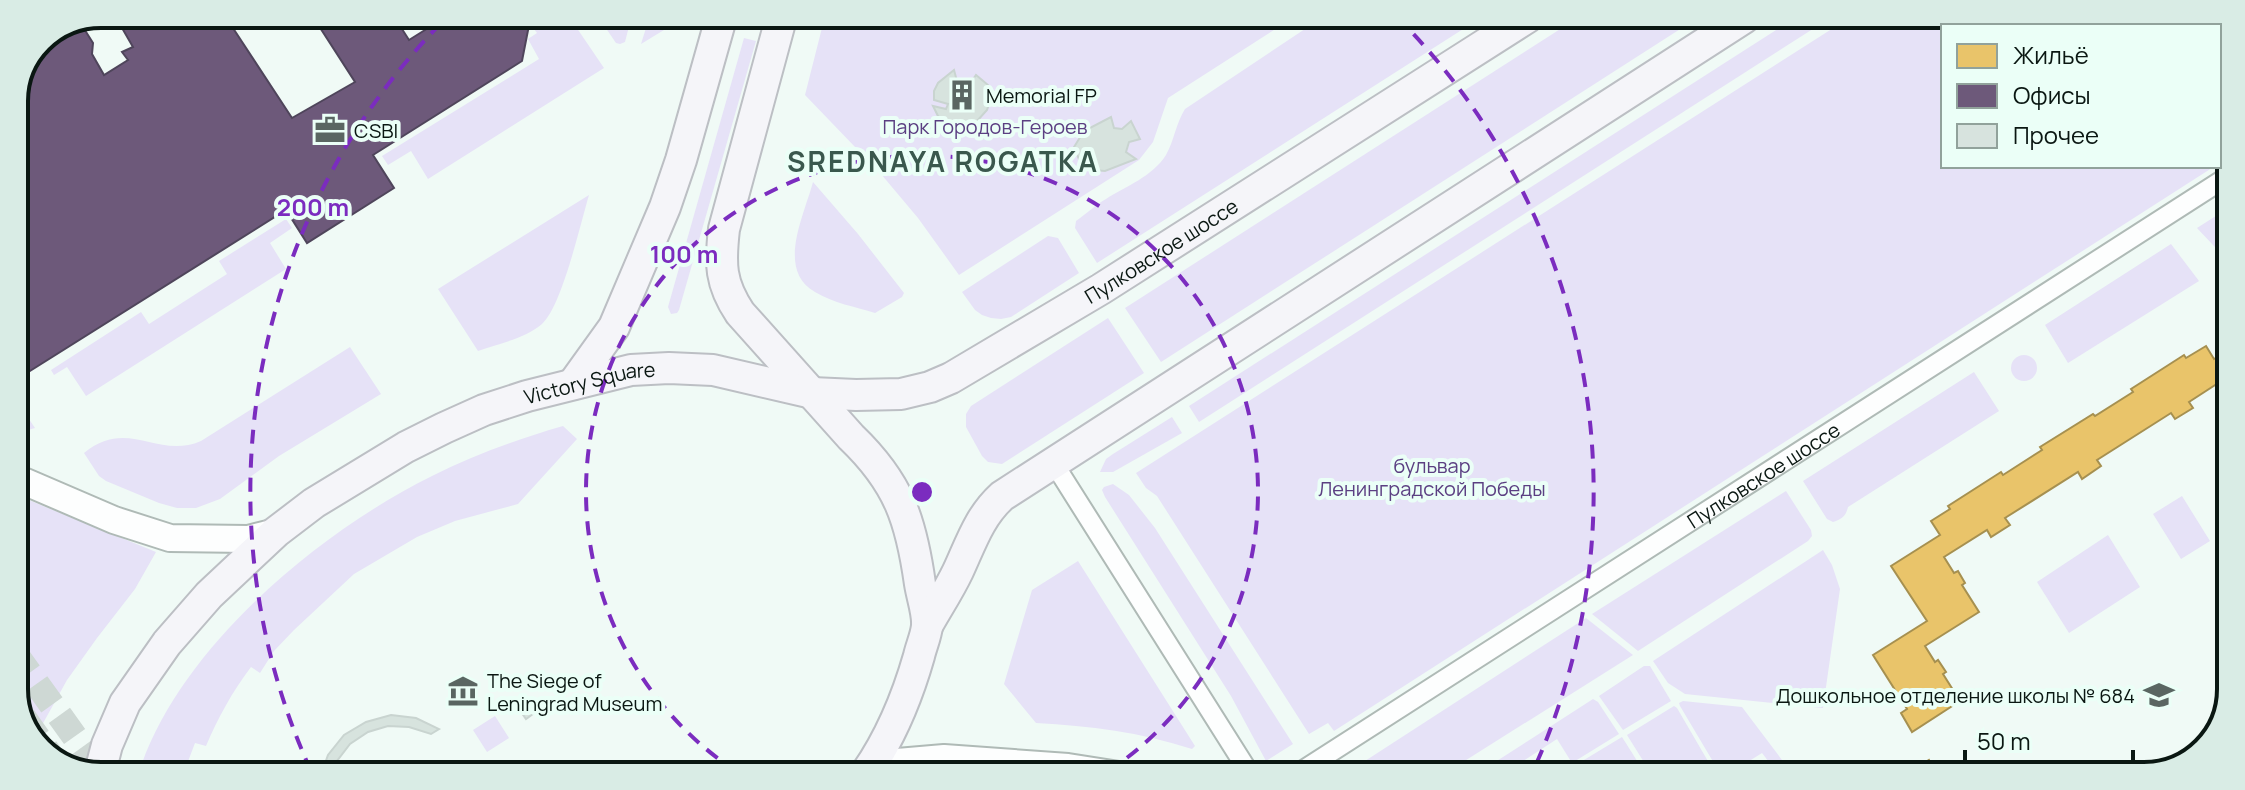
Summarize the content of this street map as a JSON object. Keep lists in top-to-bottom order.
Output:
{
  "streets": {
    "main road": ["Пулковское шоссе", "Victory Square"]
  },
  "crossings": [
    ["Пулковское шоссе", "Victory Square"]
  ],
  "districts": ["SREDNAYA ROGATKA"],
  "parks": ["Парк Городов-Героев", "бульвар Ленинградской Победы"],
  "places": {
    "building": ["Memorial FP"],
    "office": ["CSBI"],
    "museum": ["The Siege of Leningrad Museum"],
    "school or university": ["Дошкольное отделение школы № 684"]
  },
  "legend": ["Жильё", "Офисы", "Прочее"],
  "scale_bar": "50 m",
  "rings": ["200 m", "100 m"]
}
